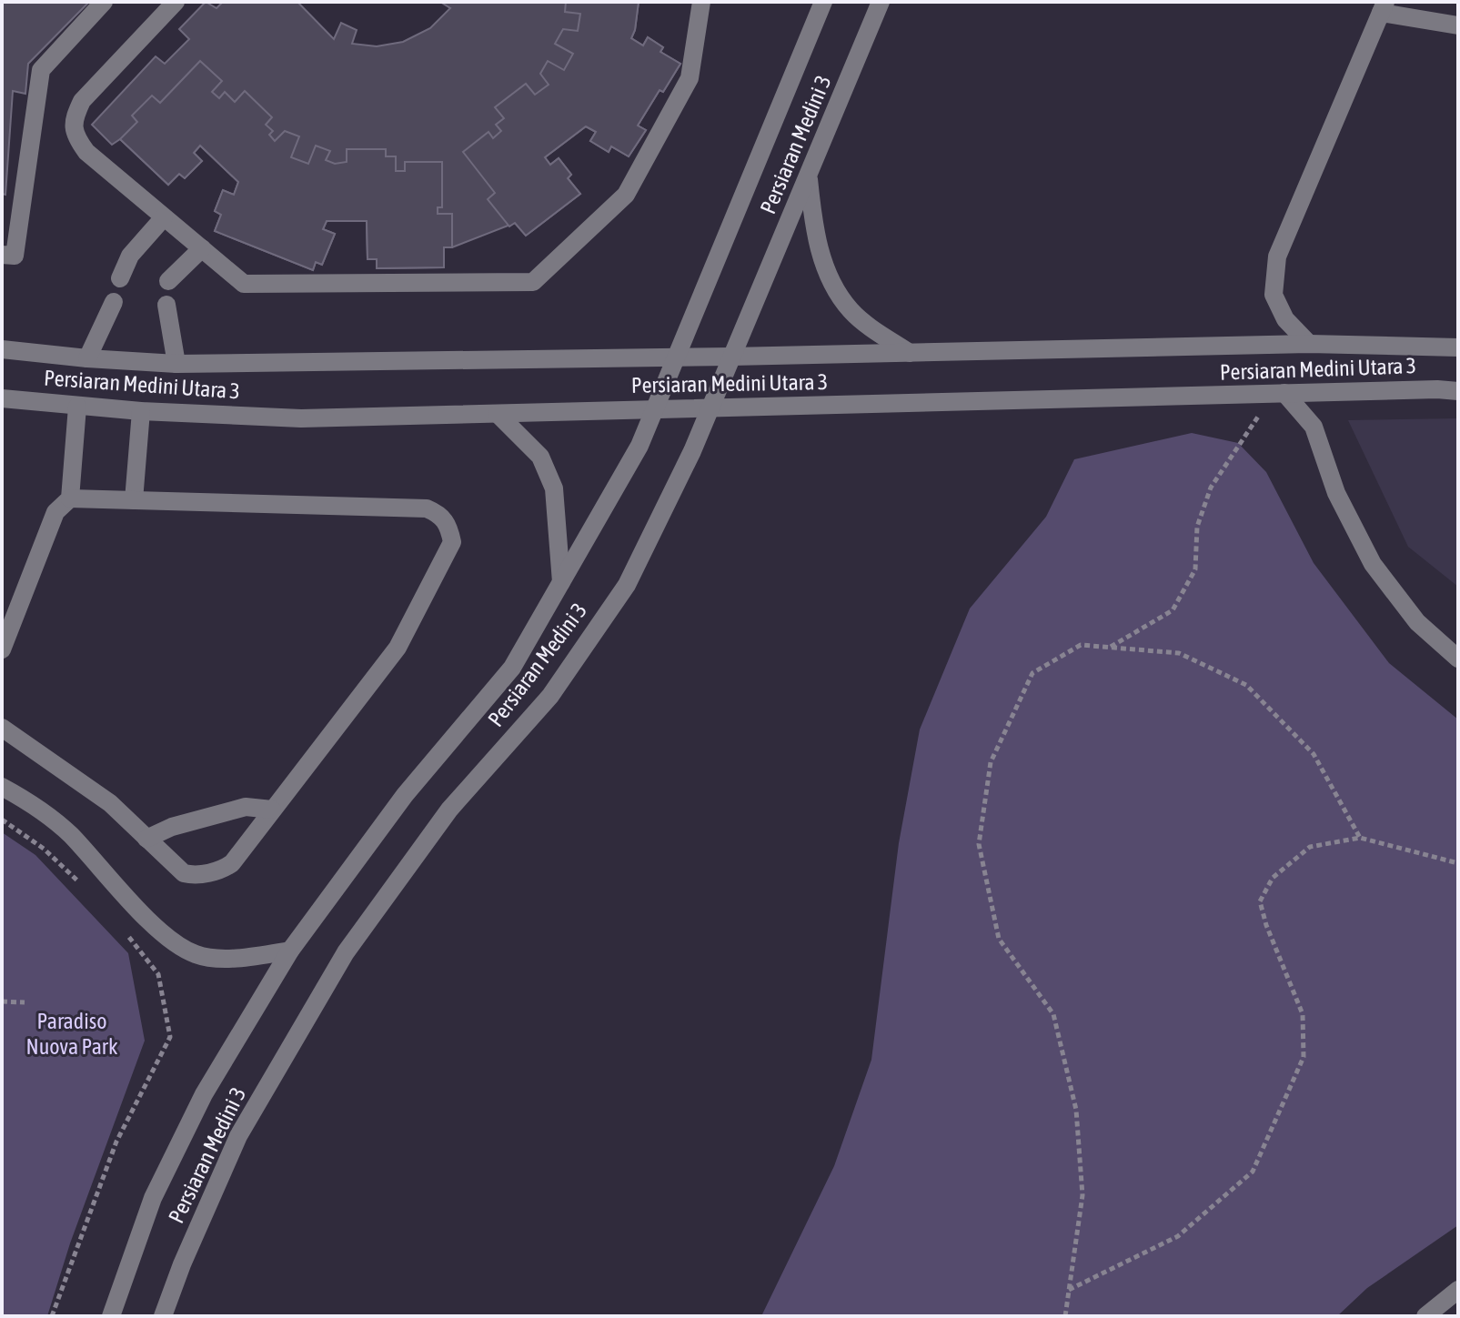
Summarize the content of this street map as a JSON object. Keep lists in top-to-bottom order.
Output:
{
  "streets": {
    "street": ["Persiaran Medini 3", "Persiaran Medini Utara 3"]
  },
  "crossings": [
    ["Persiaran Medini 3", "Persiaran Medini Utara 3"]
  ],
  "parks": ["Paradiso Nuova Park"]
}
